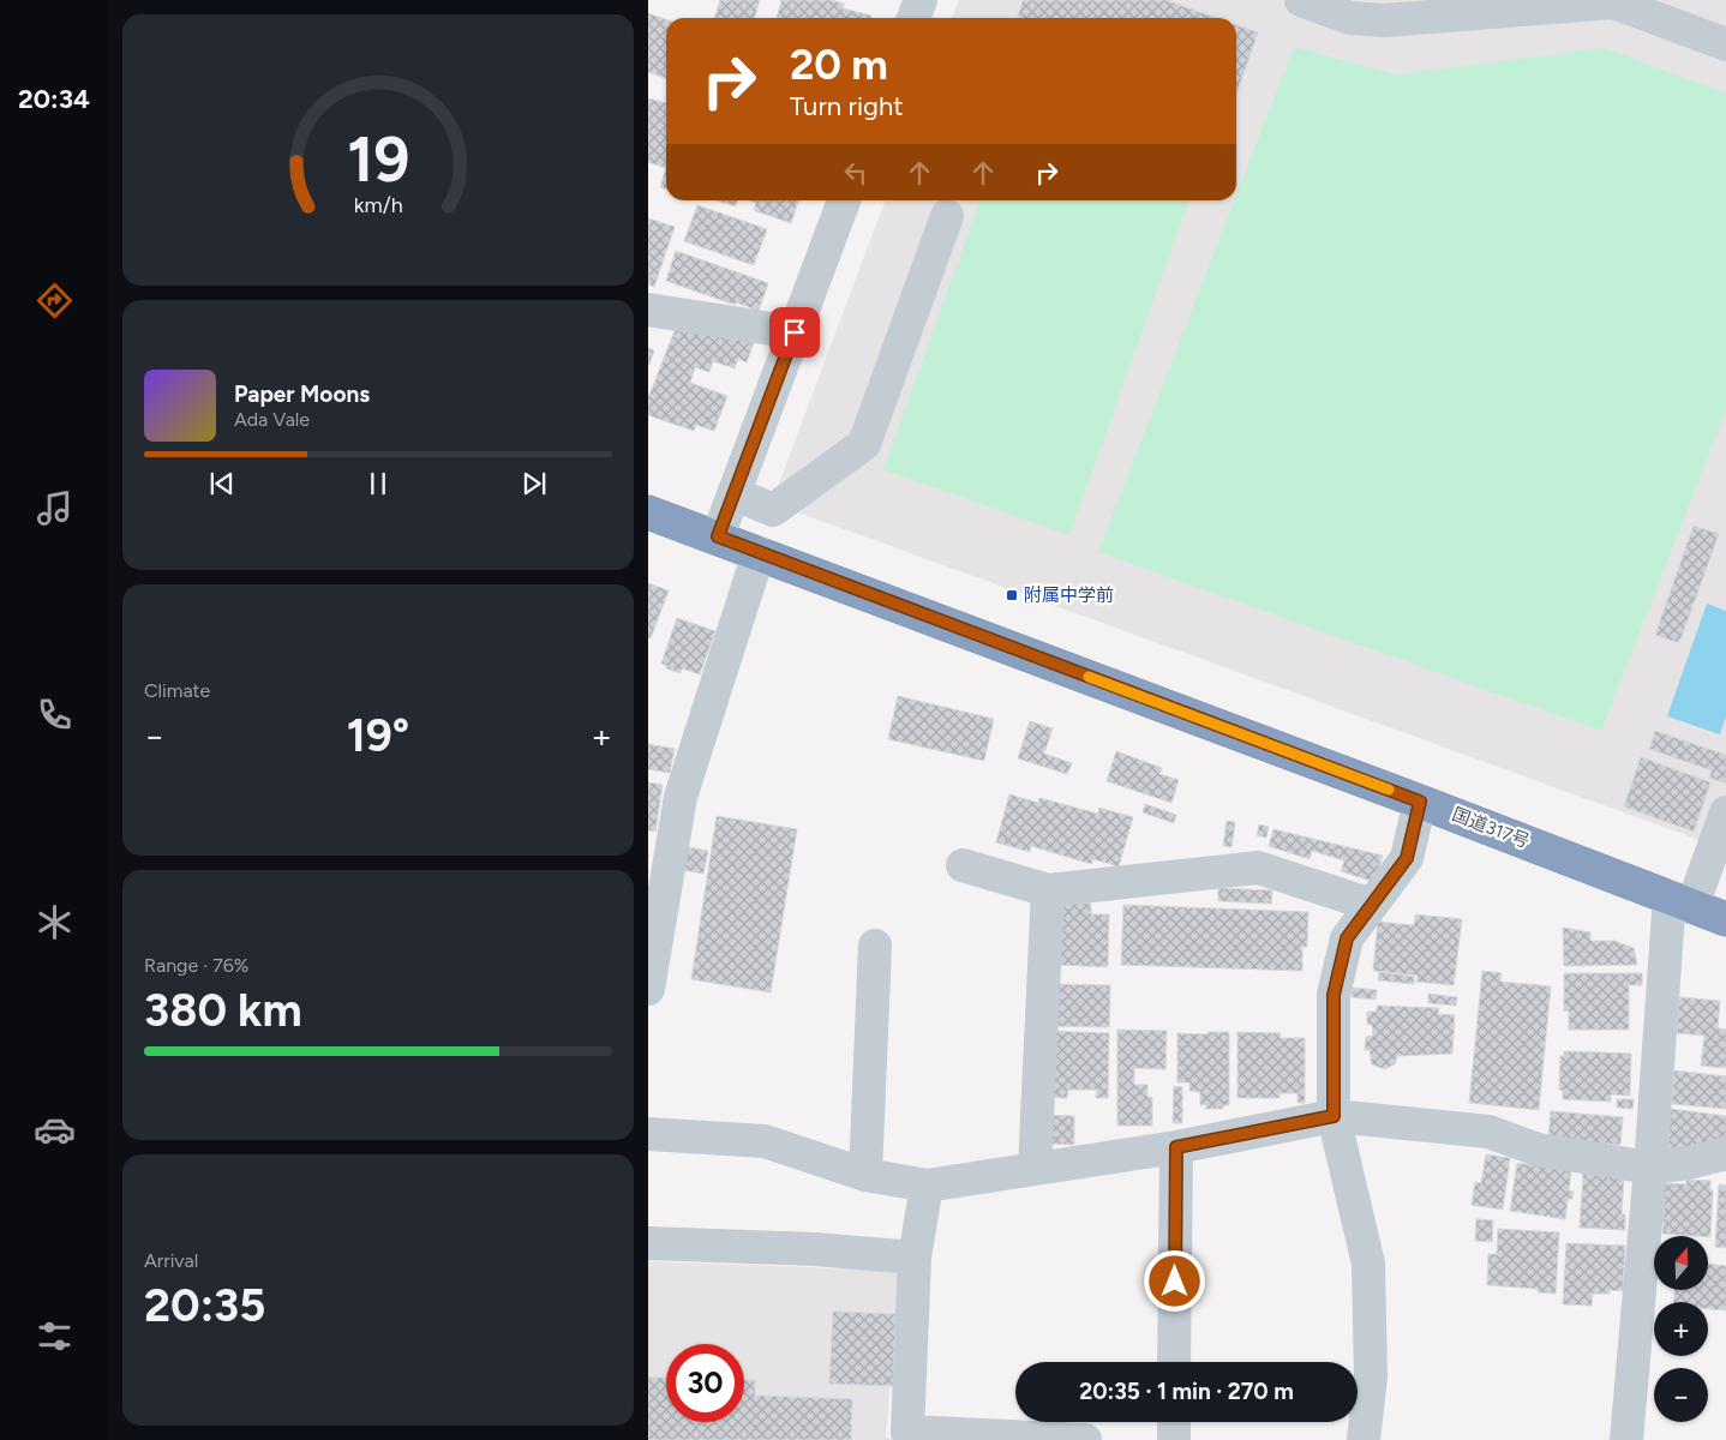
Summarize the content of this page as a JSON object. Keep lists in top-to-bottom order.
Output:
{
  "streets": {
    "highway": ["国道317号"]
  },
  "places": {
    "transit": ["附属中学前"]
  },
  "north": "top",
  "page": {
    "tabs": "20:34",
    "turn": ["20 m", "Turn right"],
    "song": ["Paper Moons", "Ada Vale"],
    "tile": [
      "Climate",
      ["Range · 76%", "380 km"],
      ["Arrival", "20:35"]
    ],
    "heat": ["−", "19°", "+"],
    "map_buttons": ["+", "−"],
    "limit": "30",
    "trip": "20:35 · 1 min · 270 m",
    "gauge": ["19", "km/h"]
  }
}
